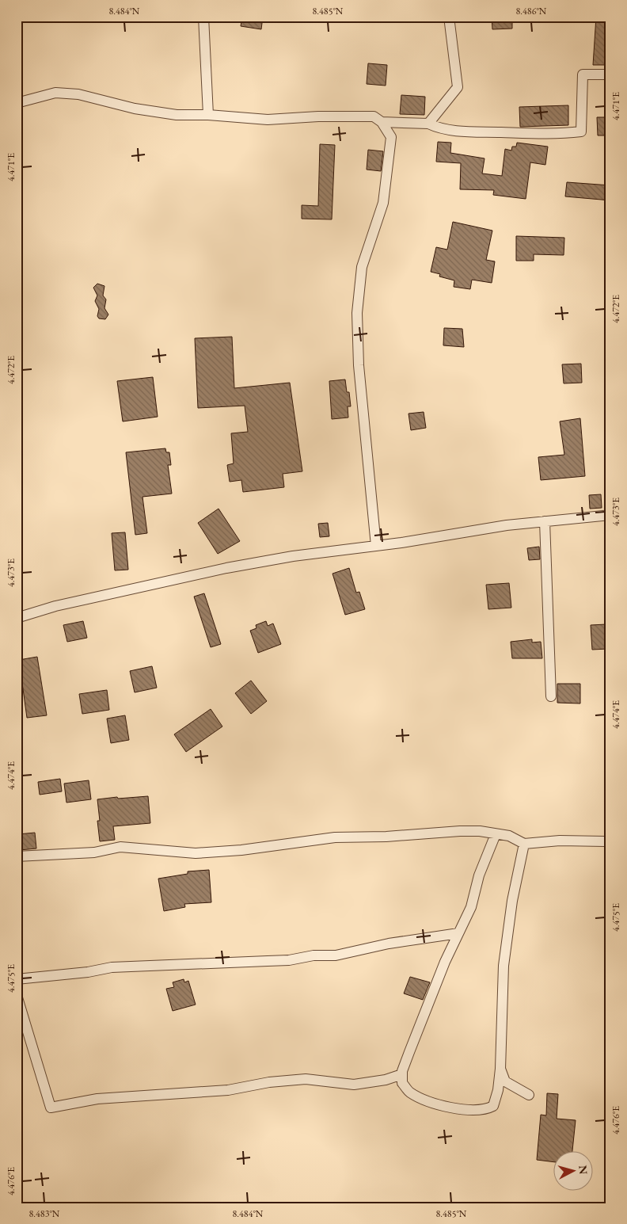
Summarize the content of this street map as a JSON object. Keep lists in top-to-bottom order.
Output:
{
  "north": "right",
  "coordinates": [
    "8.484°N",
    "8.485°N",
    "8.486°N",
    "4.471°E",
    "4.472°E",
    "4.473°E",
    "4.474°E",
    "4.475°E",
    "4.476°E",
    "8.483°N"
  ]
}
